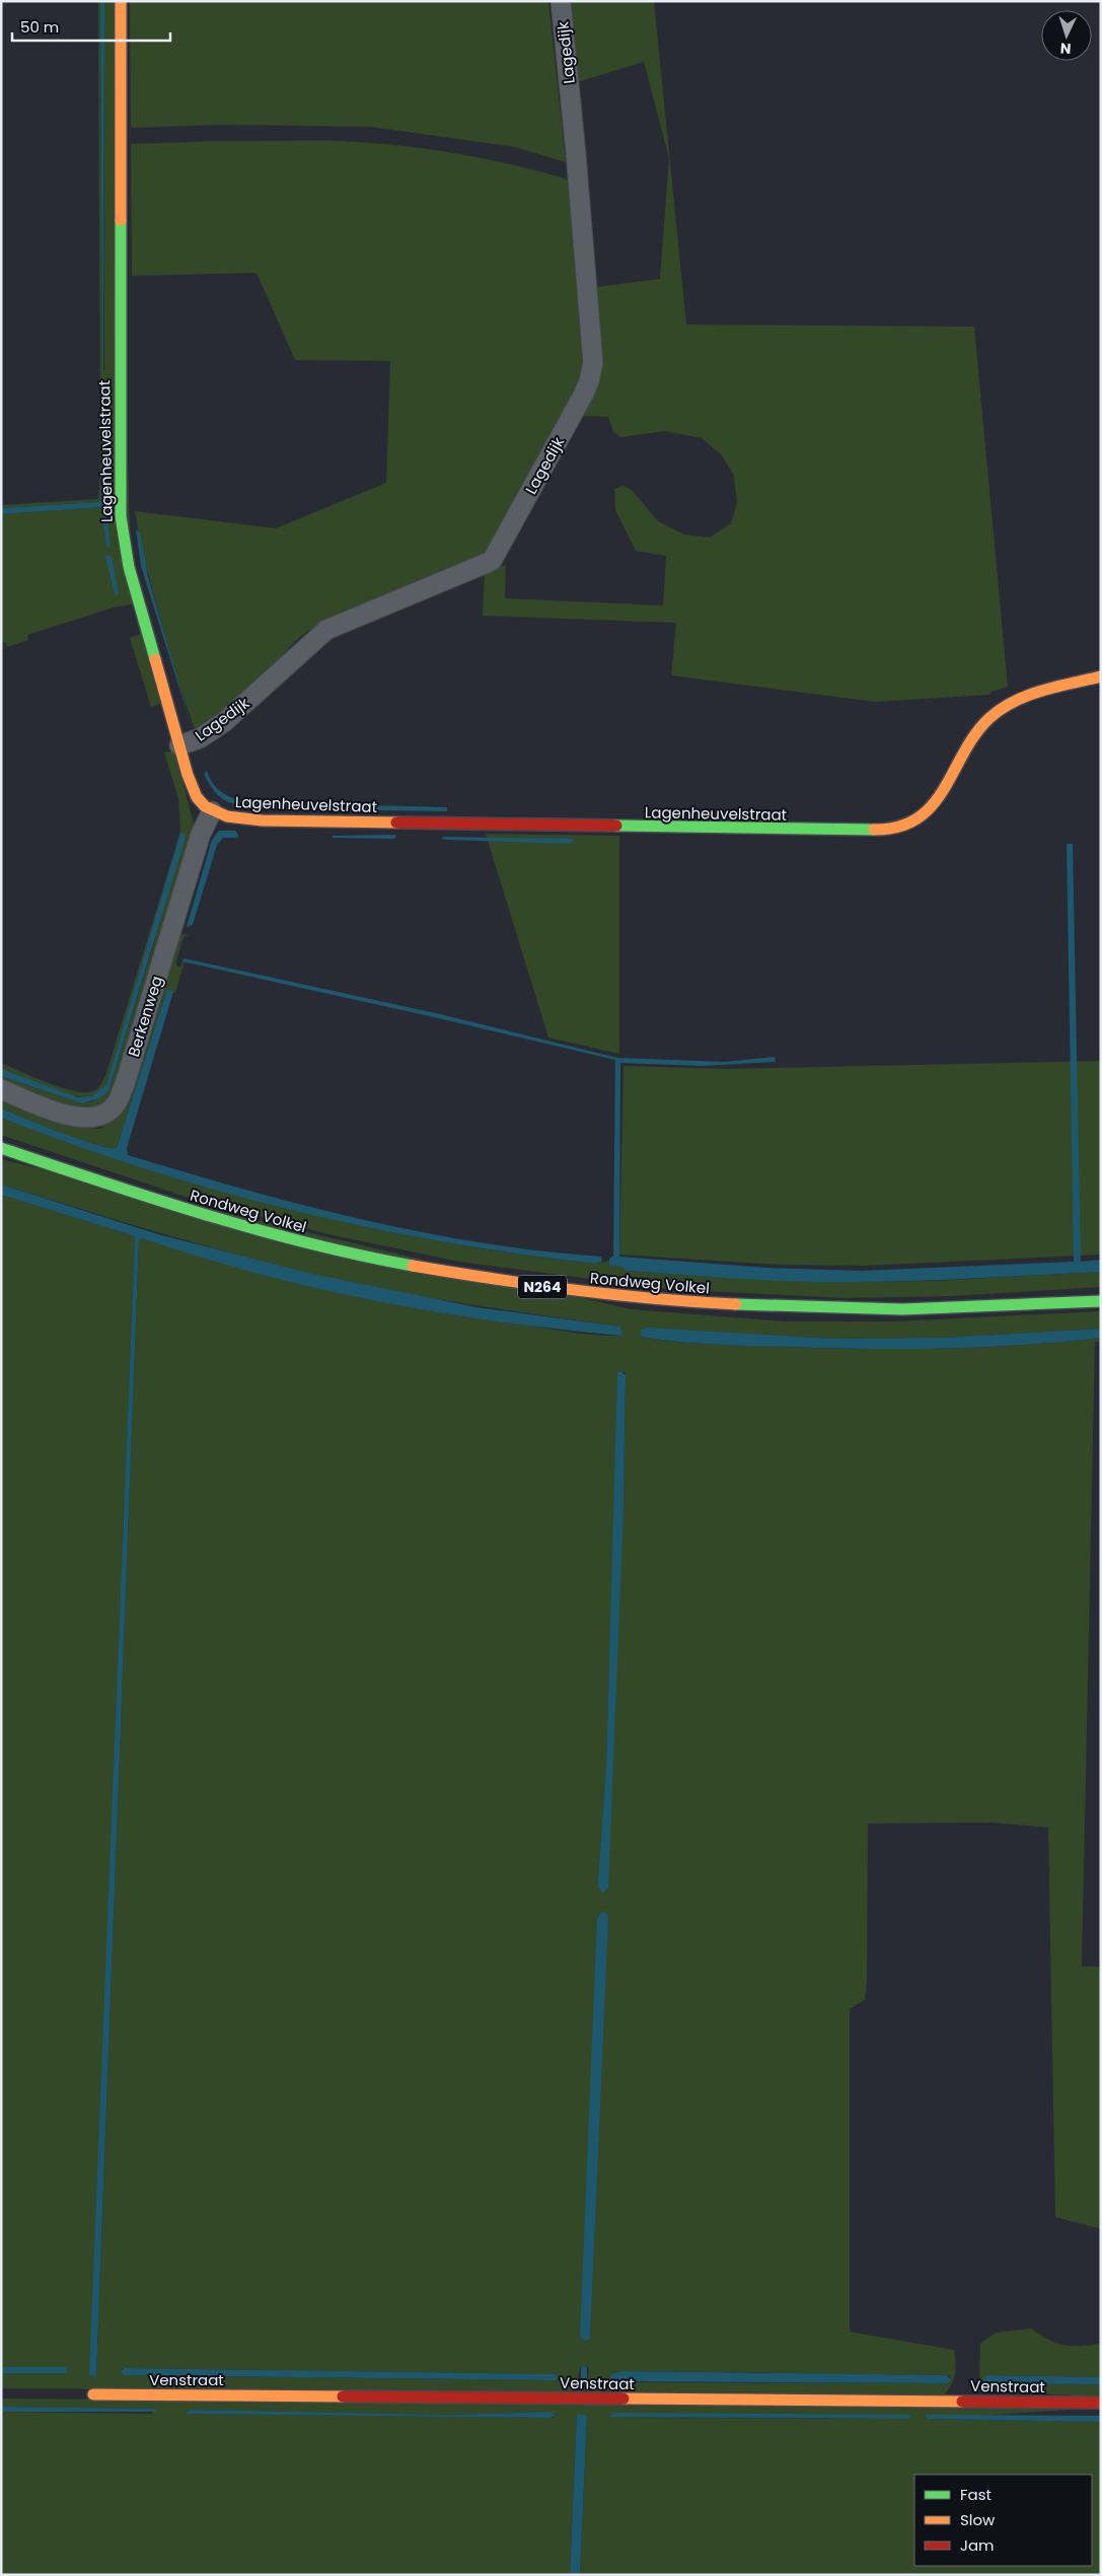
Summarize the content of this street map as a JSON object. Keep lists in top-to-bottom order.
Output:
{
  "streets": {
    "street": [
      "Lagedijk",
      "Lagenheuvelstraat",
      "Berkenweg",
      "Rondweg Volkel",
      "N264",
      "Venstraat"
    ]
  },
  "crossings": [
    ["Lagedijk", "Lagenheuvelstraat"],
    ["Lagenheuvelstraat", "Berkenweg"]
  ],
  "legend": ["Fast", "Slow", "Jam"],
  "scale_bar": "50 m",
  "north": "bottom"
}
